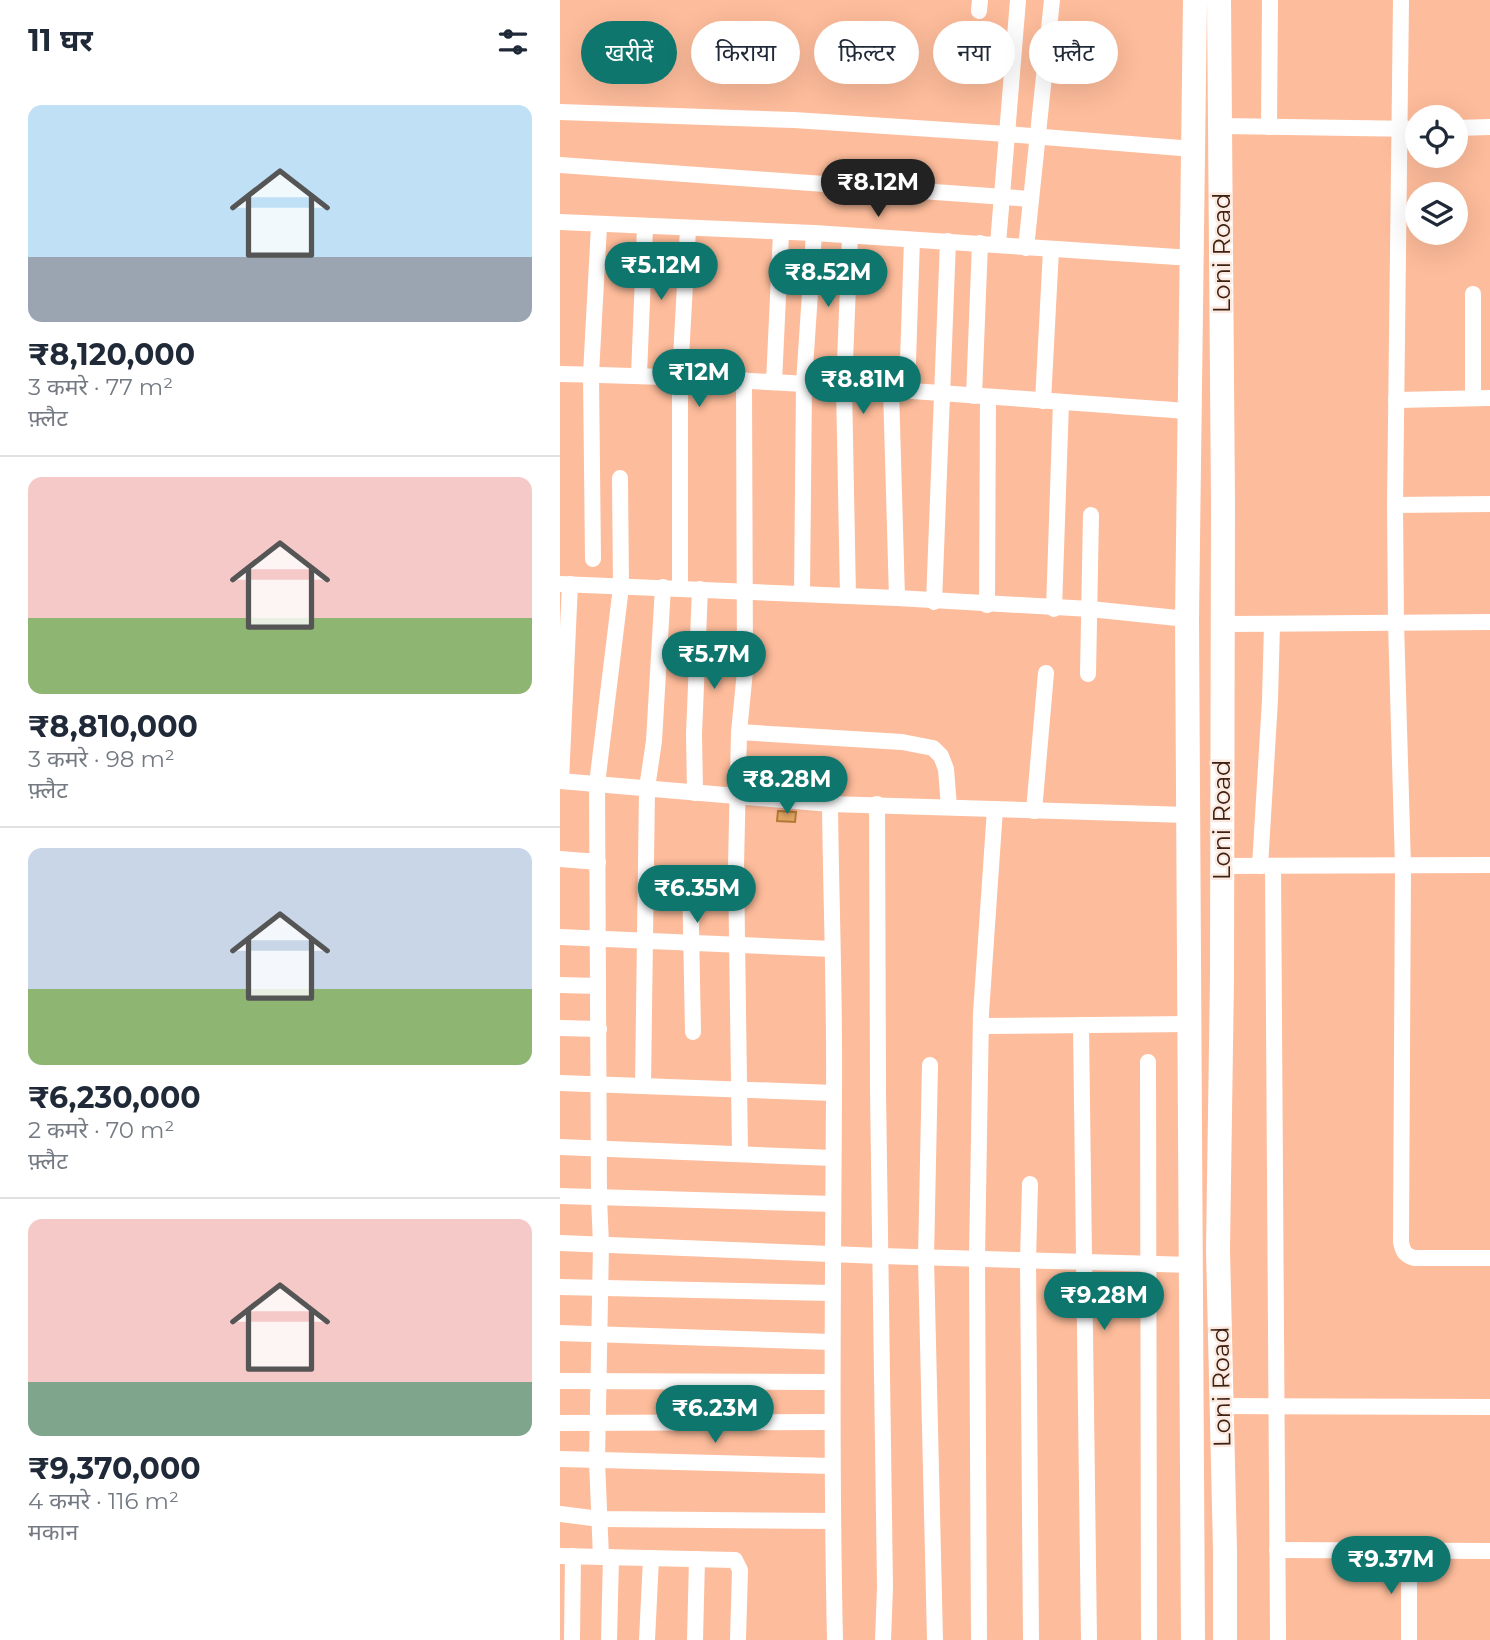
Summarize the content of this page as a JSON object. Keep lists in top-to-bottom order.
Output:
{
  "streets": {
    "highway": ["Loni Road"]
  },
  "page": {
    "heading": "11 घर",
    "chip": [
      "खरीदें",
      "किराया",
      "फ़िल्टर",
      "नया",
      "फ़्लैट"
    ],
    "list": [
      {
        "name": "₹8,120,000",
        "note": "3 कमरे · 77 m² · फ़्लैट"
      },
      {
        "name": "₹8,810,000",
        "note": "3 कमरे · 98 m² · फ़्लैट"
      },
      {
        "name": "₹6,230,000",
        "note": "2 कमरे · 70 m² · फ़्लैट"
      },
      {
        "name": "₹9,370,000",
        "note": "4 कमरे · 116 m² · मकान"
      }
    ],
    "price": [
      "₹8.12M",
      "₹5.12M",
      "₹8.52M",
      "₹12M",
      "₹8.81M",
      "₹5.7M",
      "₹8.28M",
      "₹6.35M",
      "₹9.28M",
      "₹6.23M",
      "₹9.37M"
    ]
  }
}
